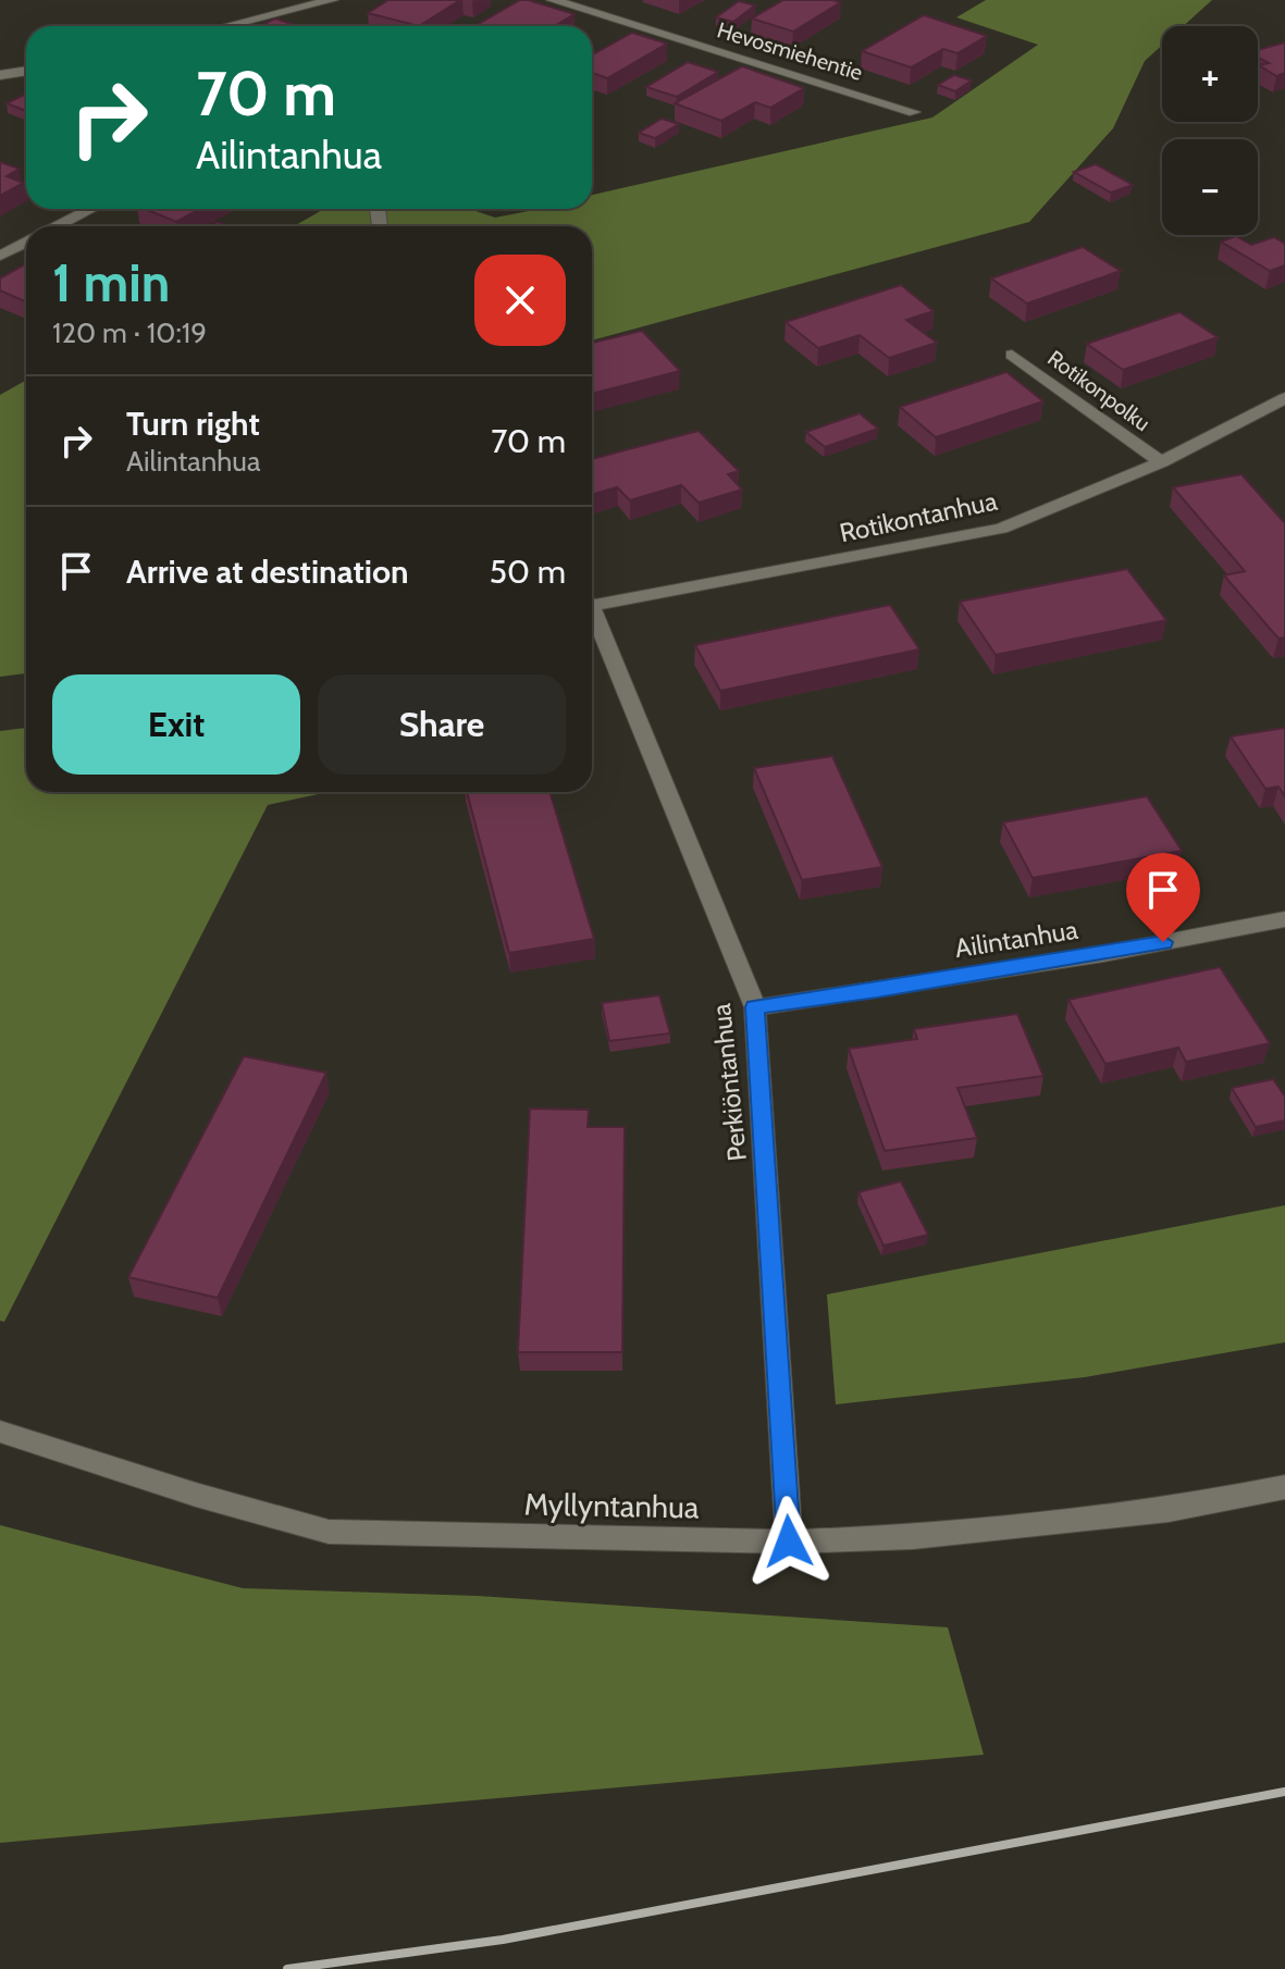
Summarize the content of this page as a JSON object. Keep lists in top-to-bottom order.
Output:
{
  "streets": {
    "street": [
      "Hevosmiehentie",
      "Rotikonpolku",
      "Rotikontanhua",
      "Ailintanhua",
      "Perkiöntanhua",
      "Myllyntanhua"
    ]
  },
  "crossings": [
    ["Rotikonpolku", "Rotikontanhua"],
    ["Ailintanhua", "Perkiöntanhua"],
    ["Perkiöntanhua", "Myllyntanhua"]
  ],
  "page": {
    "map_buttons": ["+", "−"],
    "turn": ["70 m", "Ailintanhua"],
    "heading": ["1 min", "120 m · 10:19"],
    "list": [
      {
        "name": "Turn right",
        "note": "Ailintanhua",
        "value": "70 m"
      },
      {
        "name": "Arrive at destination",
        "value": "50 m"
      }
    ],
    "buttons": ["Exit", "Share"]
  }
}
